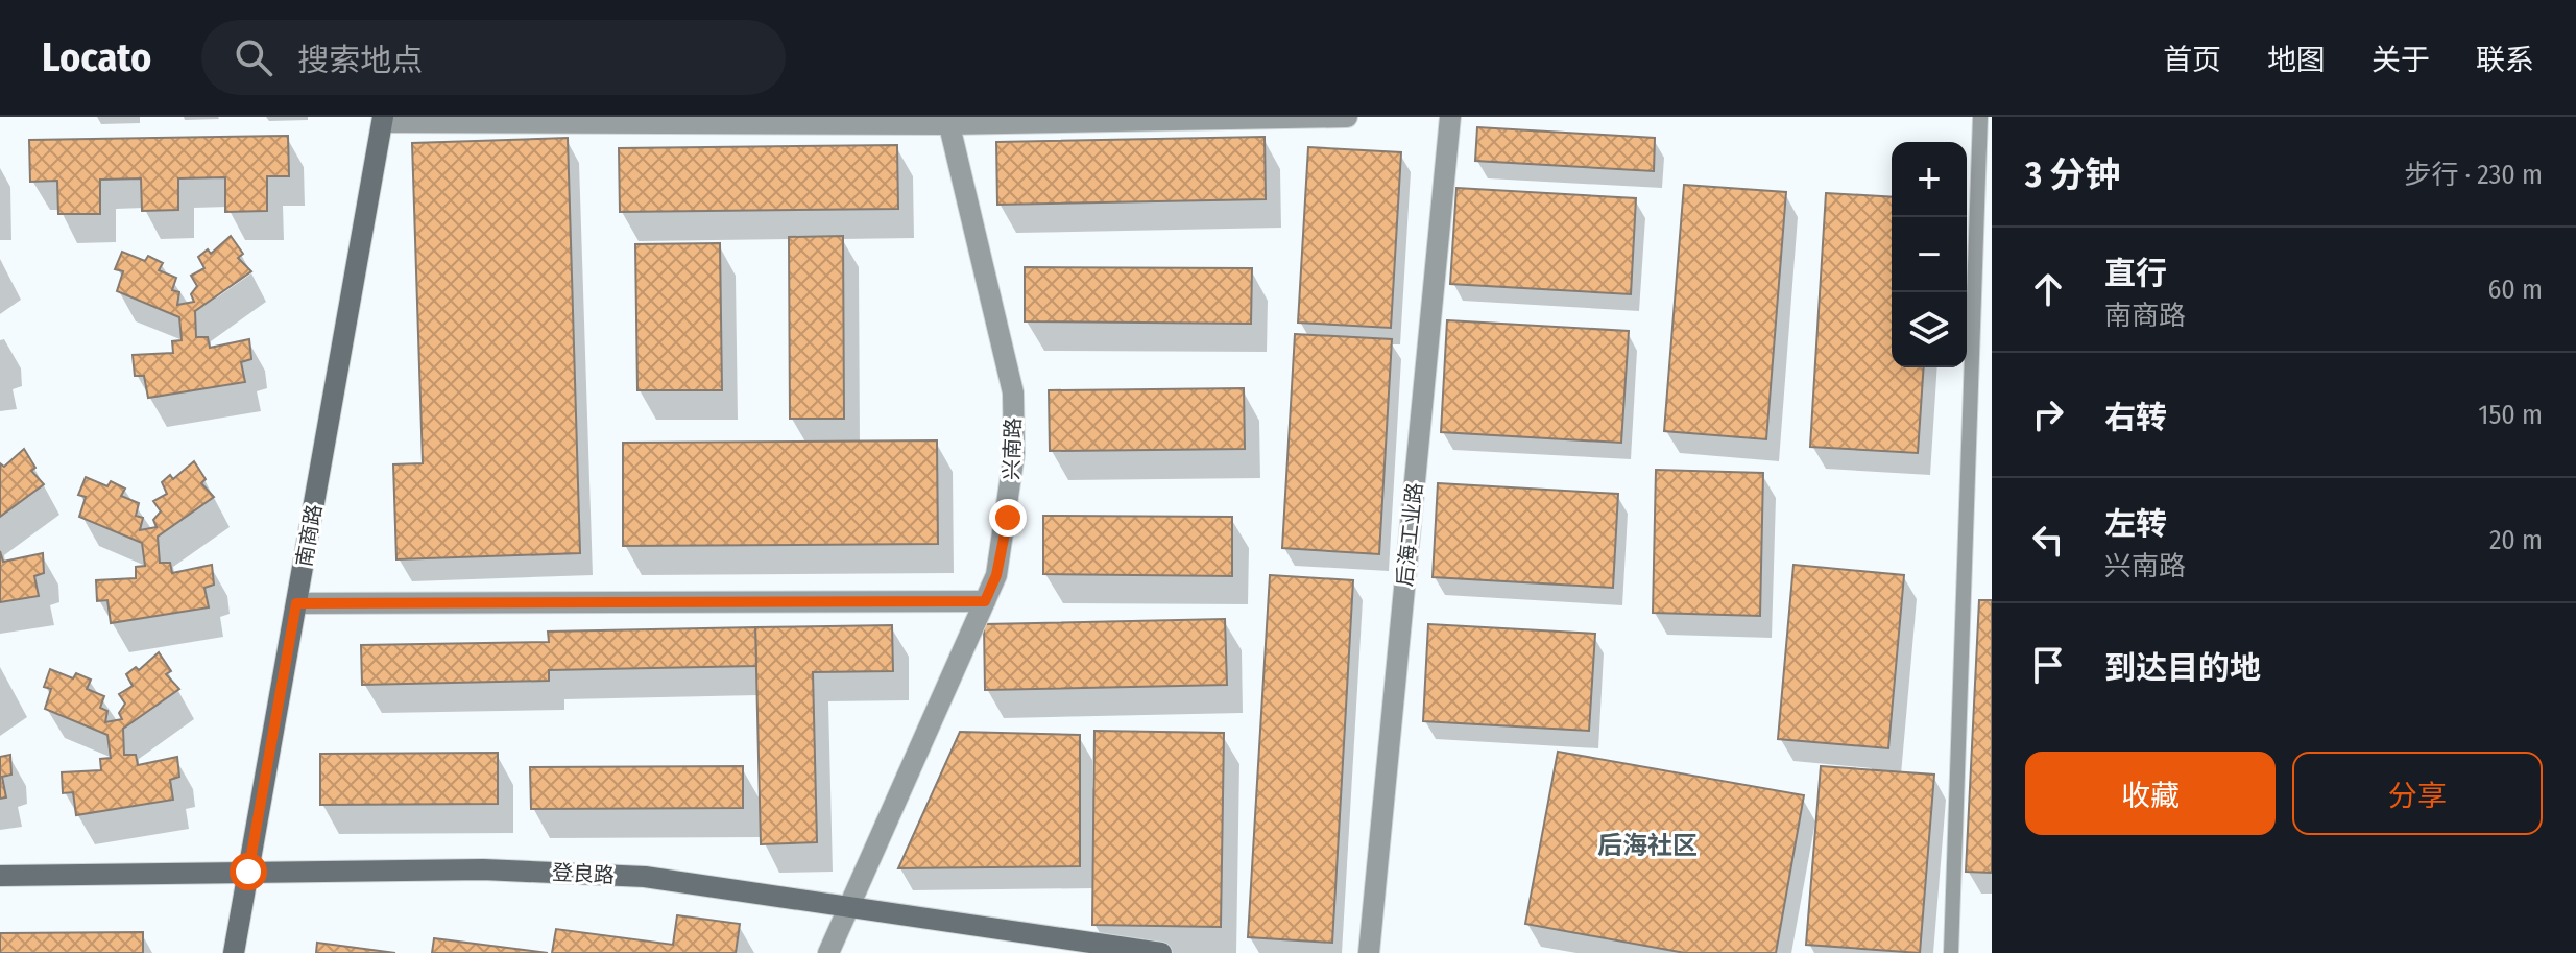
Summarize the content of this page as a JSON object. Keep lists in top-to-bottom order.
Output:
{
  "streets": {
    "street": [
      "兴南路",
      "后海工业路",
      "南商路",
      "登良路"
    ]
  },
  "crossings": [
    ["兴南路", "登良路"],
    ["南商路", "登良路"]
  ],
  "districts": ["后海社区"],
  "page": {
    "header": "Locato",
    "search": "搜索地点",
    "nav": [
      "首页",
      "地图",
      "关于",
      "联系"
    ],
    "heading": ["3 分钟", "步行 · 230 m"],
    "map_buttons": ["+", "−"],
    "list": [
      ["直行", "南商路", "60 m"],
      ["右转", "150 m"],
      ["左转", "兴南路", "20 m"],
      "到达目的地"
    ],
    "buttons": ["收藏", "分享"]
  }
}
